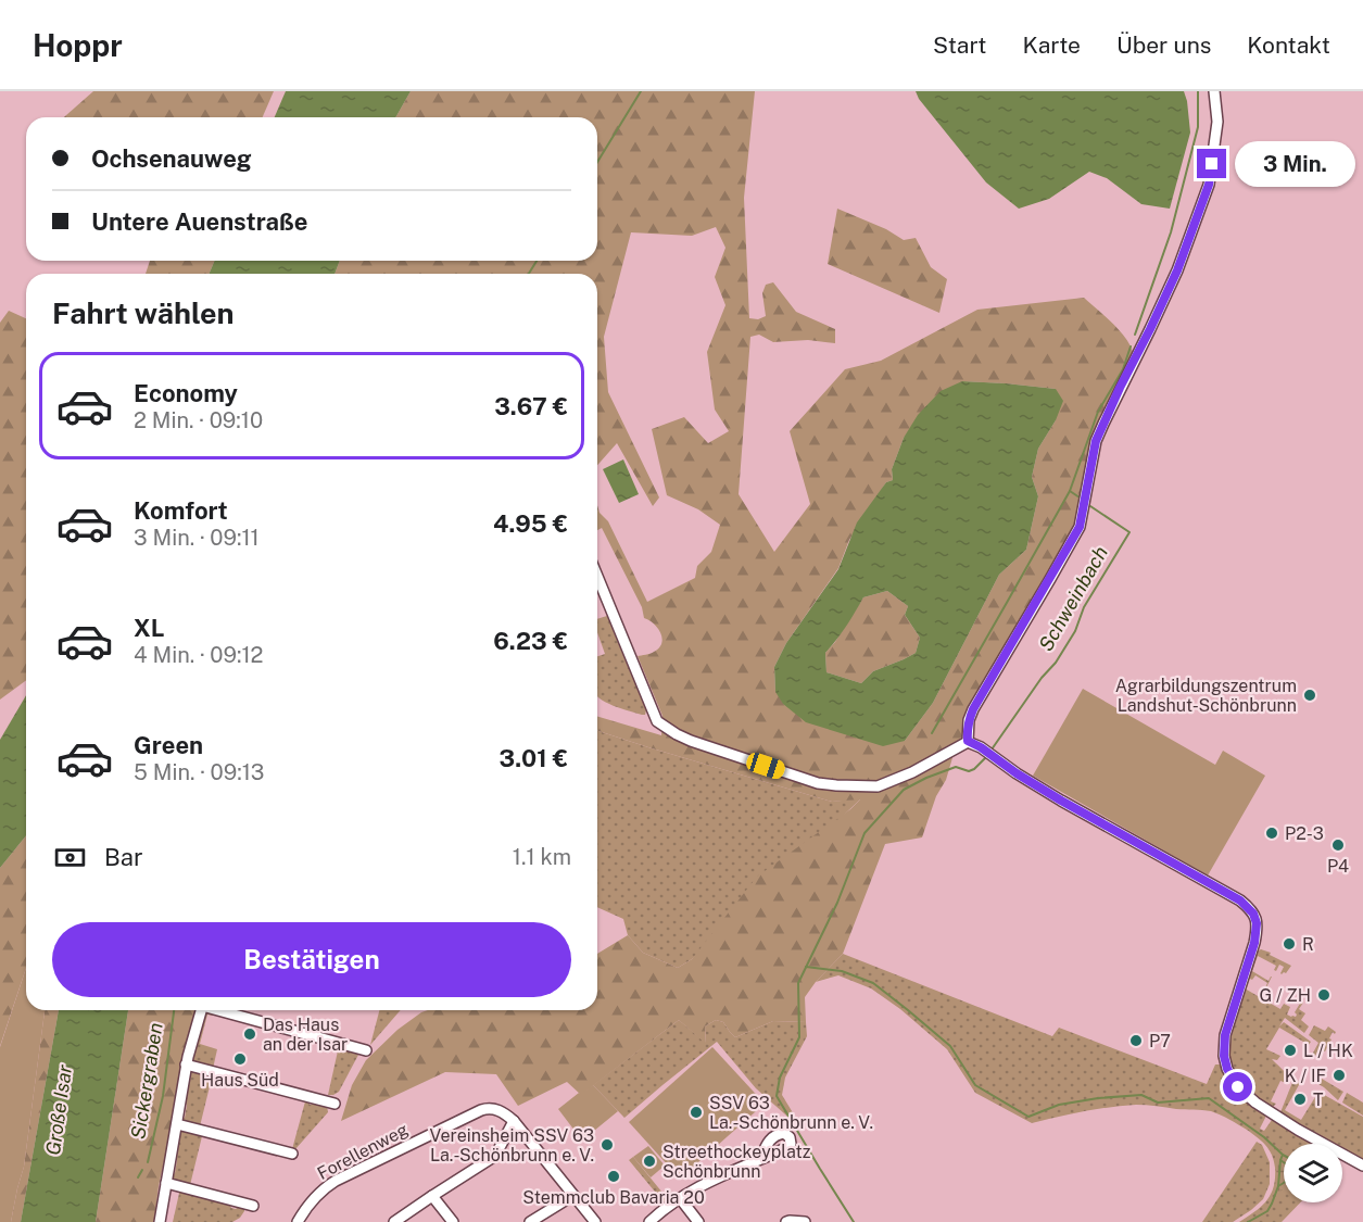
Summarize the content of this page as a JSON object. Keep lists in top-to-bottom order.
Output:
{
  "streets": {
    "street": ["Forellenweg"]
  },
  "water": ["Schweinbach", "Sickergraben", "Große Isar"],
  "places": [
    "Agrarbildungszentrum Landshut-Schönbrunn",
    "P2-3",
    "P4",
    "R",
    "G / ZH",
    "Das Haus an der Isar",
    "P7",
    "L / HK",
    "Haus Süd",
    "K / IF",
    "T",
    "SSV 63 La.-Schönbrunn e. V.",
    "Vereinsheim SSV 63 La.-Schönbrunn e. V.",
    "Streethockeyplatz Schönbrunn",
    "Stemmclub Bavaria 20"
  ],
  "page": {
    "header": "Hoppr",
    "nav": [
      "Start",
      "Karte",
      "Über uns",
      "Kontakt"
    ],
    "banner": ["Ochsenauweg", "Untere Auenstraße"],
    "bubble": "3 Min.",
    "heading": "Fahrt wählen",
    "list": [
      {
        "name": "Economy",
        "note": "2 Min. · 09:10",
        "value": "3.67 €"
      },
      {
        "name": "Komfort",
        "note": "3 Min. · 09:11",
        "value": "4.95 €"
      },
      {
        "name": "XL",
        "note": "4 Min. · 09:12",
        "value": "6.23 €"
      },
      {
        "name": "Green",
        "note": "5 Min. · 09:13",
        "value": "3.01 €"
      }
    ],
    "pay": ["Bar", "1.1 km"],
    "buttons": "Bestätigen"
  }
}
